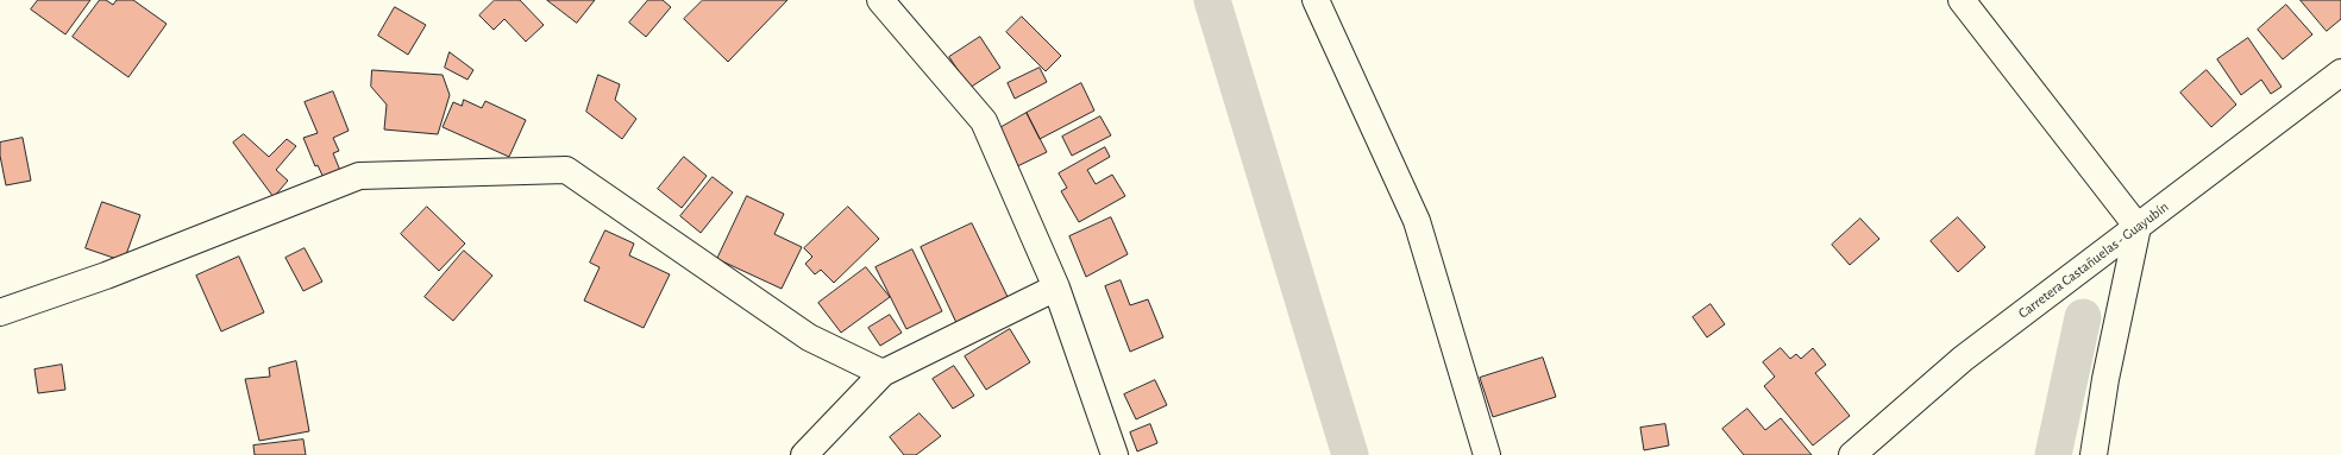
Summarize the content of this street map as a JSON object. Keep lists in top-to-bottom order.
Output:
{
  "streets": {
    "street": ["Carretera Castañuelas - Guayubín"]
  }
}
